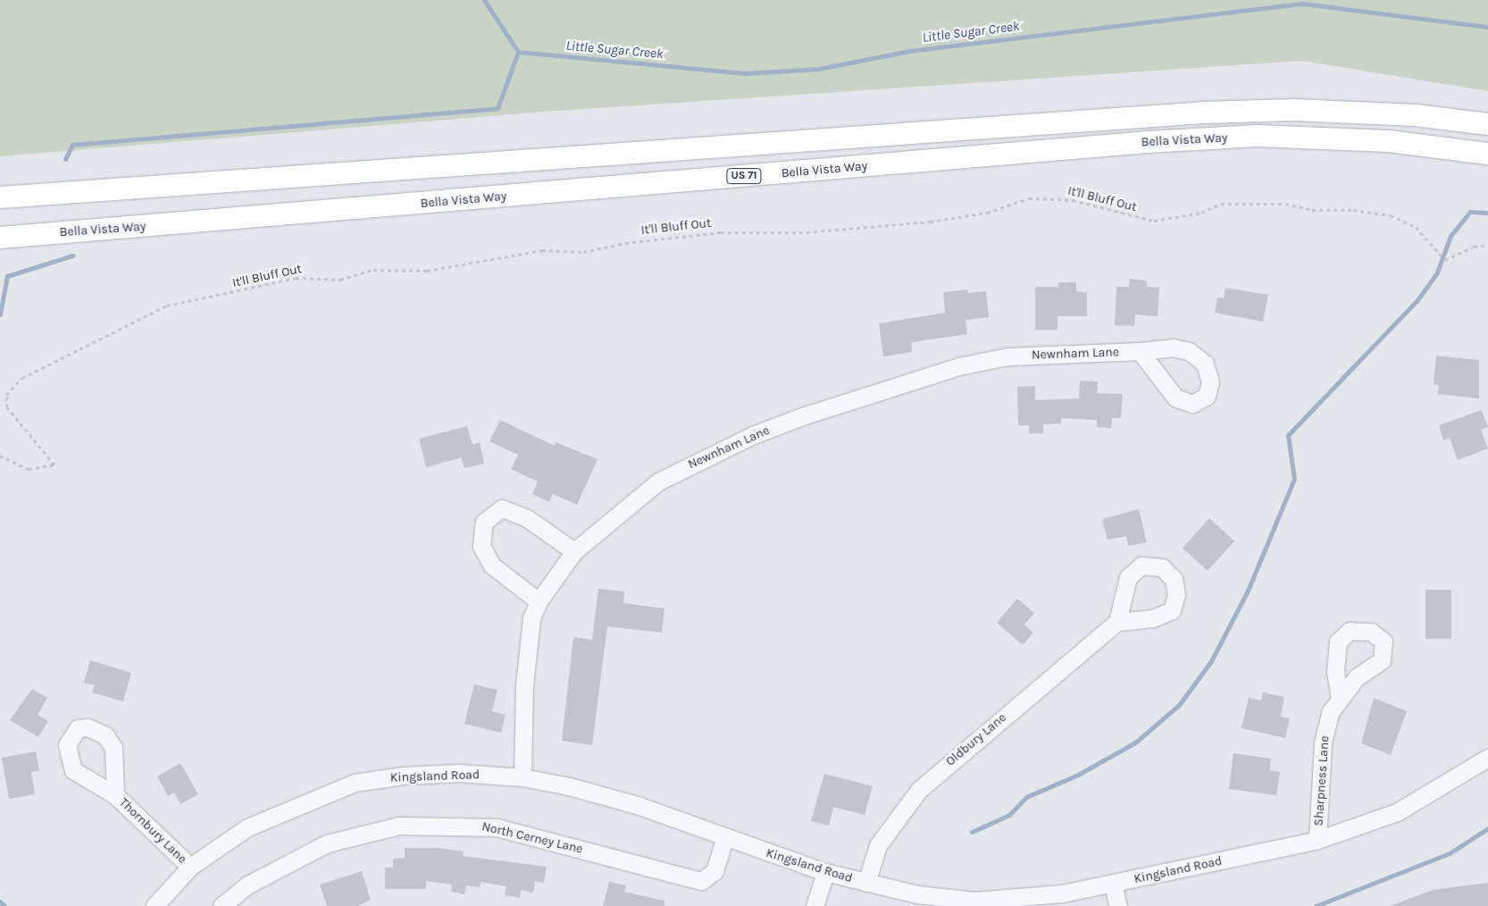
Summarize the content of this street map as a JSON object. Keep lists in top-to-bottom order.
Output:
{
  "streets": {
    "main road": ["Bella Vista Way", "US 71"],
    "street": [
      "Newnham Lane",
      "Oldbury Lane",
      "Kingsland Road",
      "Sharpness Lane",
      "Thornbury Lane",
      "North Cerney Lane"
    ],
    "path": ["It'll Bluff Out"]
  },
  "crossings": [
    ["Newnham Lane", "Kingsland Road"],
    ["Oldbury Lane", "Kingsland Road"],
    ["Kingsland Road", "Sharpness Lane"],
    ["Kingsland Road", "Thornbury Lane"],
    ["Kingsland Road", "North Cerney Lane"]
  ],
  "water": ["Little Sugar Creek"]
}
